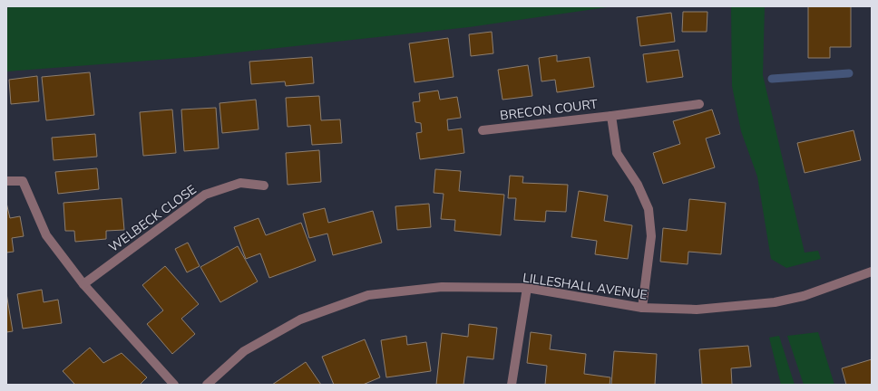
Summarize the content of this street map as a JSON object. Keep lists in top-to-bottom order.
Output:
{
  "streets": {
    "street": ["BRECON COURT", "WELBECK CLOSE", "LILLESHALL AVENUE"]
  },
  "crossings": [
    ["BRECON COURT", "LILLESHALL AVENUE"]
  ]
}
